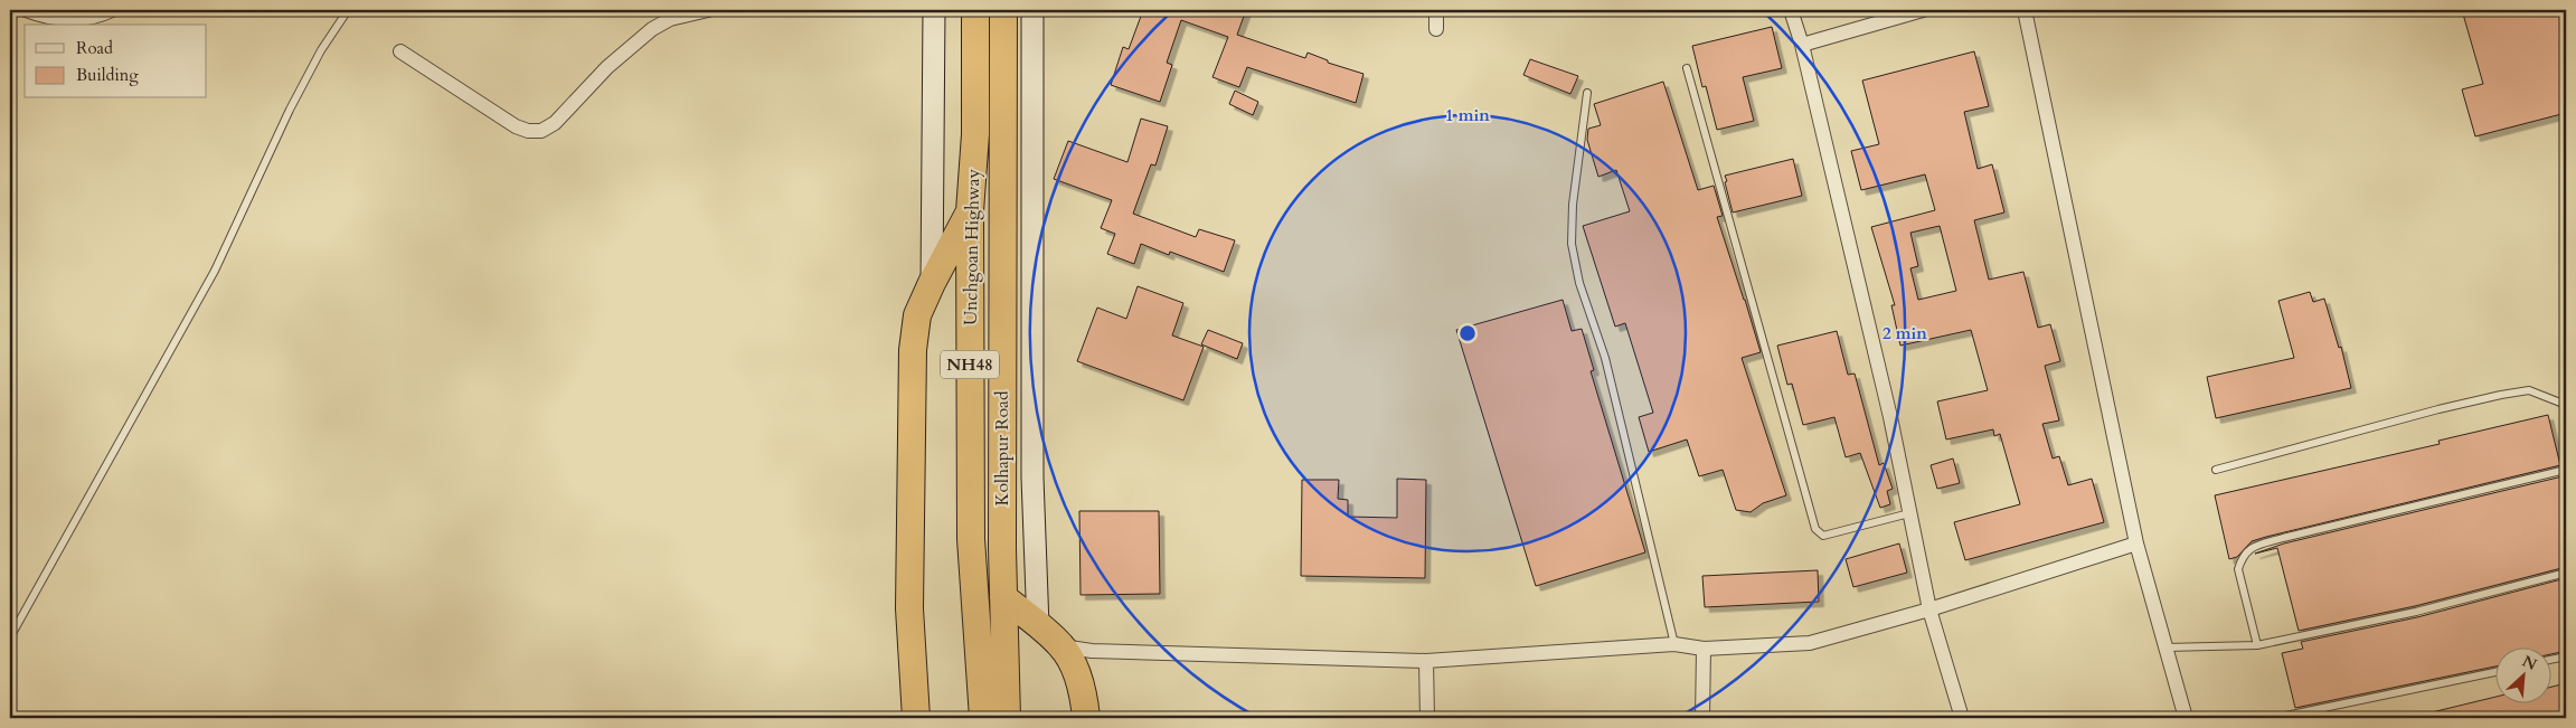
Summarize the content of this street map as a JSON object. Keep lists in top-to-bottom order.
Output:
{
  "streets": {
    "highway": ["Unchgoan Highway", "NH48", "Kolhapur Road"]
  },
  "legend": ["Road", "Building"],
  "north": "top right",
  "rings": ["1 min", "2 min"]
}
